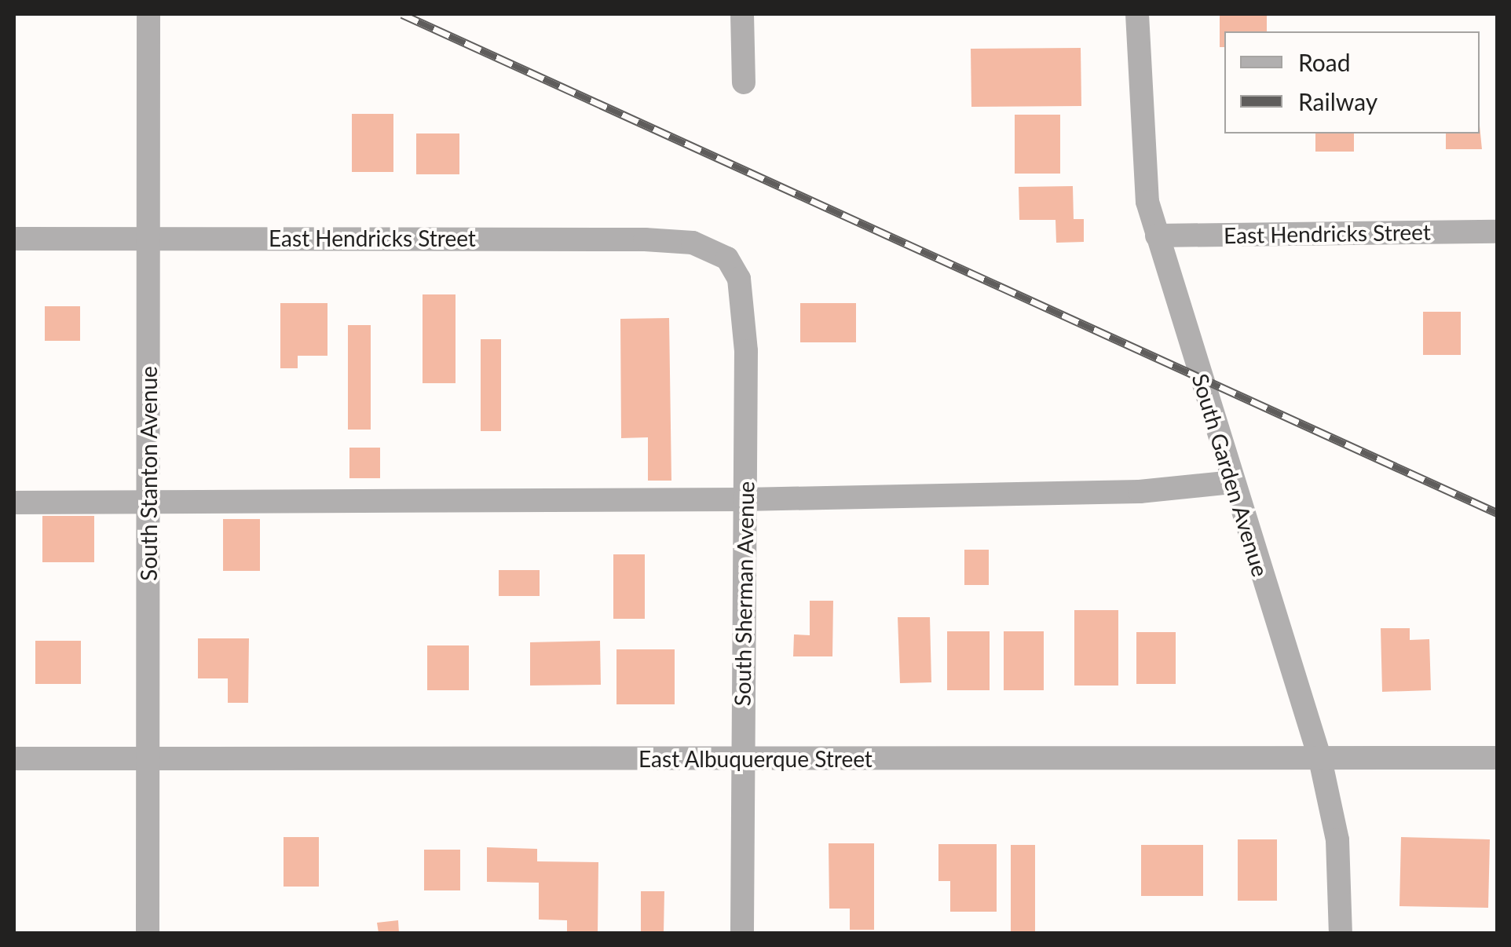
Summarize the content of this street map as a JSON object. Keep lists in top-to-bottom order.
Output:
{
  "streets": {
    "street": [
      "East Hendricks Street",
      "South Stanton Avenue",
      "South Garden Avenue",
      "South Sherman Avenue",
      "East Albuquerque Street"
    ]
  },
  "crossings": [
    ["East Hendricks Street", "South Stanton Avenue"],
    ["East Hendricks Street", "South Garden Avenue"],
    ["East Hendricks Street", "South Sherman Avenue"],
    ["South Stanton Avenue", "East Albuquerque Street"],
    ["South Garden Avenue", "East Albuquerque Street"],
    ["South Sherman Avenue", "East Albuquerque Street"]
  ],
  "legend": ["Road", "Railway"]
}
